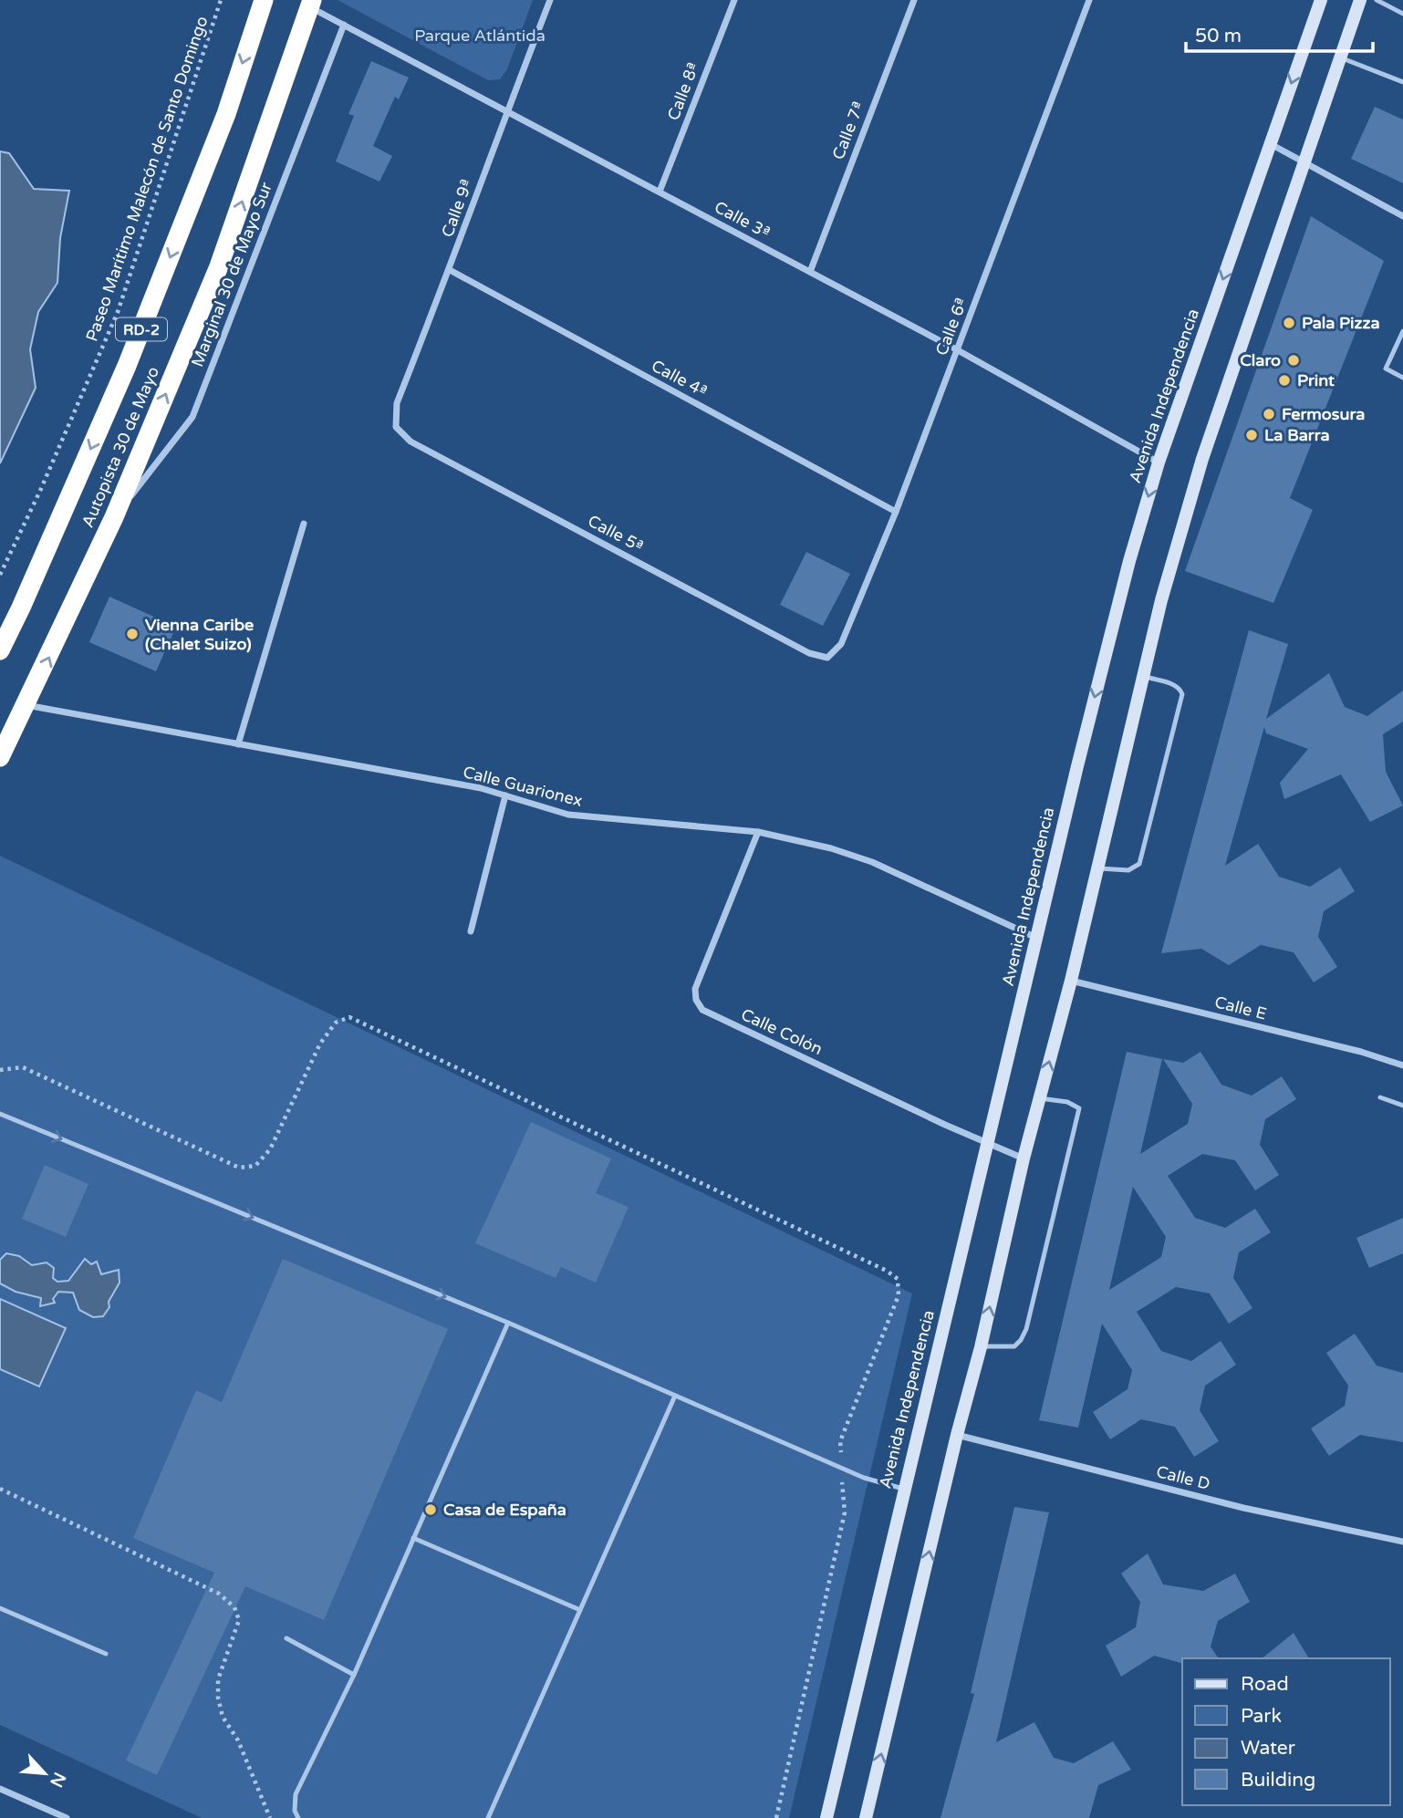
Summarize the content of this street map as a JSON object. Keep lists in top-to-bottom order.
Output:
{
  "streets": {
    "highway": ["RD-2", "Autopista 30 de Mayo"],
    "main road": ["Avenida Independencia"],
    "street": [
      "Calle 8ª",
      "Calle 7ª",
      "Calle 9ª",
      "Calle 3ª",
      "Marginal 30 de Mayo Sur",
      "Calle 6ª",
      "Calle 4ª",
      "Calle 5ª",
      "Calle Guarionex",
      "Calle E",
      "Calle Colón",
      "Calle D"
    ],
    "path": ["Paseo Marítimo Malecón de Santo Domingo"]
  },
  "crossings": [
    ["Calle 8ª", "Calle 3ª"],
    ["Calle 7ª", "Calle 3ª"],
    ["Calle 9ª", "Calle 3ª"],
    ["Calle 9ª", "Calle 4ª"],
    ["Calle 9ª", "Calle 5ª"],
    ["Calle 3ª", "Marginal 30 de Mayo Sur"],
    ["Calle 3ª", "Calle 6ª"],
    ["Calle 3ª", "Avenida Independencia"],
    ["Calle 3ª", "Autopista 30 de Mayo"],
    ["Marginal 30 de Mayo Sur", "Autopista 30 de Mayo"],
    ["Calle 6ª", "Calle 4ª"],
    ["Calle 6ª", "Calle 5ª"],
    ["Avenida Independencia", "Calle Guarionex"],
    ["Avenida Independencia", "Calle Colón"],
    ["Autopista 30 de Mayo", "Calle Guarionex"],
    ["Calle Guarionex", "Calle Colón"]
  ],
  "parks": ["Parque Atlántida"],
  "places": [
    "Pala Pizza",
    "Claro",
    "Print",
    "Fermosura",
    "La Barra",
    "Vienna Caribe (Chalet Suizo)",
    "Casa de España"
  ],
  "legend": [
    "Road",
    "Park",
    "Water",
    "Building"
  ],
  "scale_bar": "50 m",
  "north": "bottom right"
}
